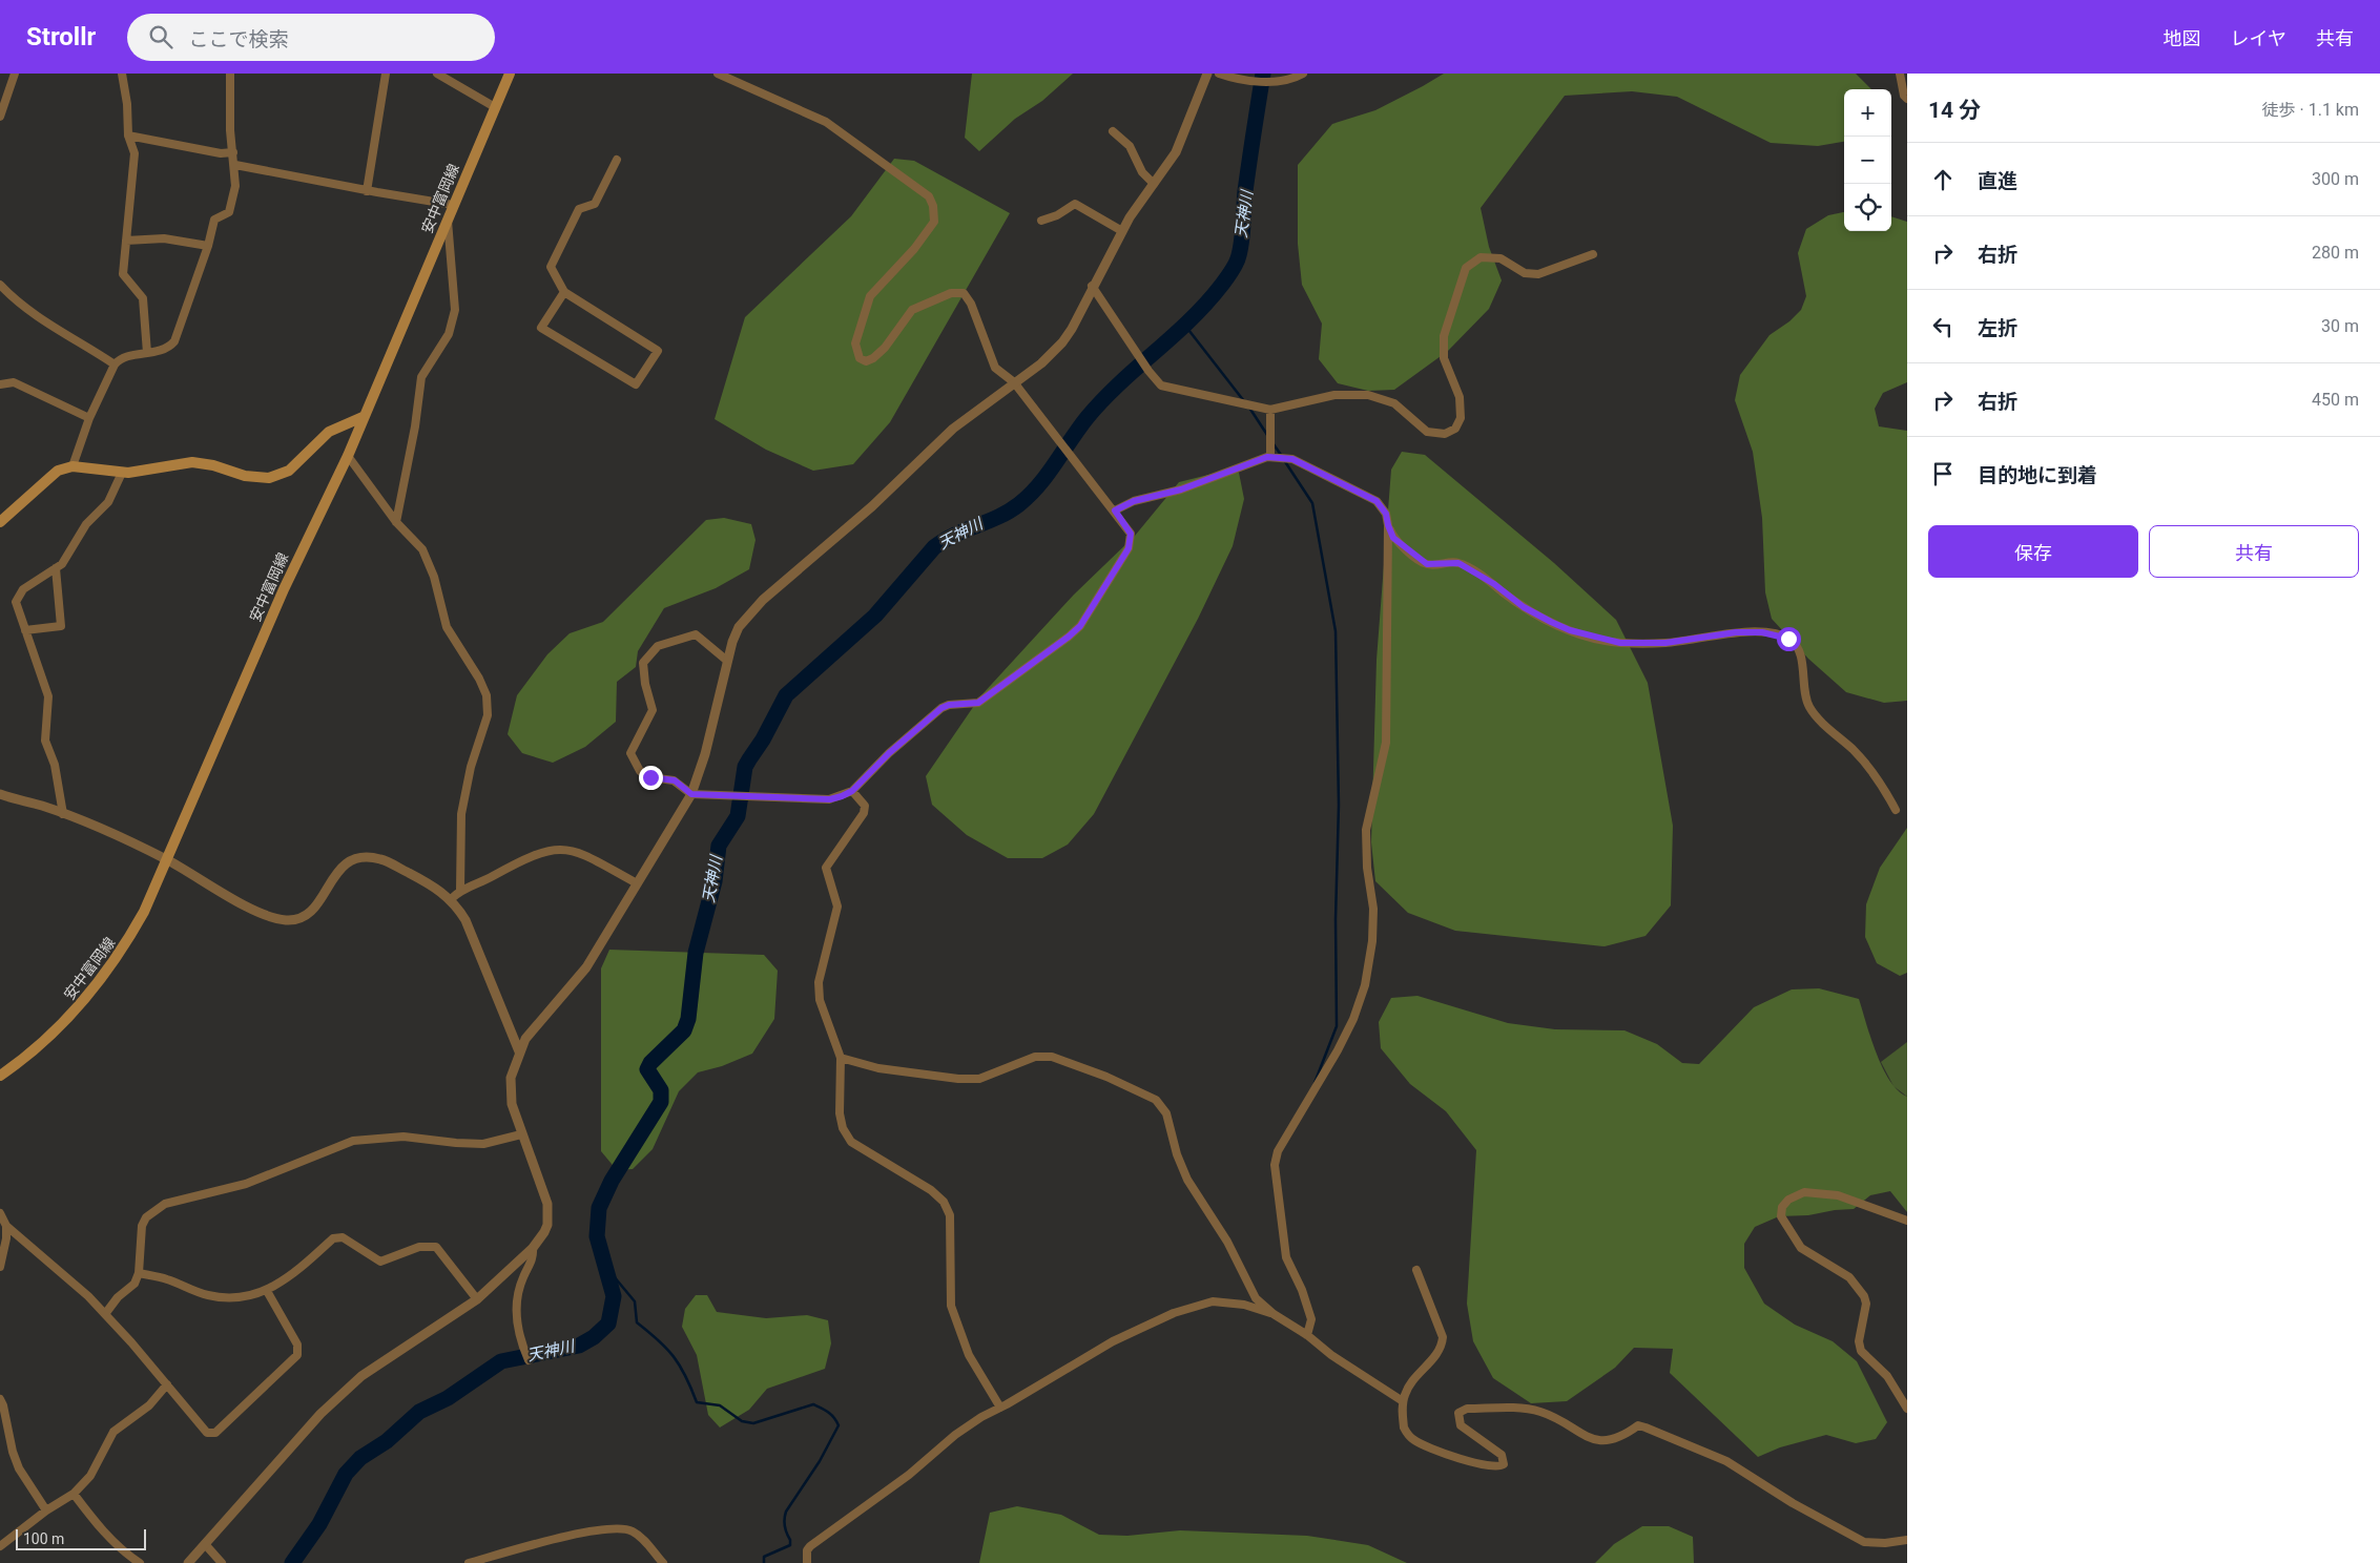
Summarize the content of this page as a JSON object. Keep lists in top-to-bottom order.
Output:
{
  "streets": {
    "main road": ["安中富岡線"]
  },
  "water": ["天神川"],
  "scale_bar": "100 m",
  "page": {
    "header": "Strollr",
    "search": "ここで検索",
    "nav": ["地図", "レイヤ", "共有"],
    "heading": ["14 分", "徒歩 · 1.1 km"],
    "map_buttons": ["+", "−"],
    "list": [
      ["直進", "300 m"],
      ["右折", "280 m"],
      ["左折", "30 m"],
      ["右折", "450 m"],
      "目的地に到着"
    ],
    "buttons": ["保存", "共有"],
    "scale": "100 m"
  }
}
